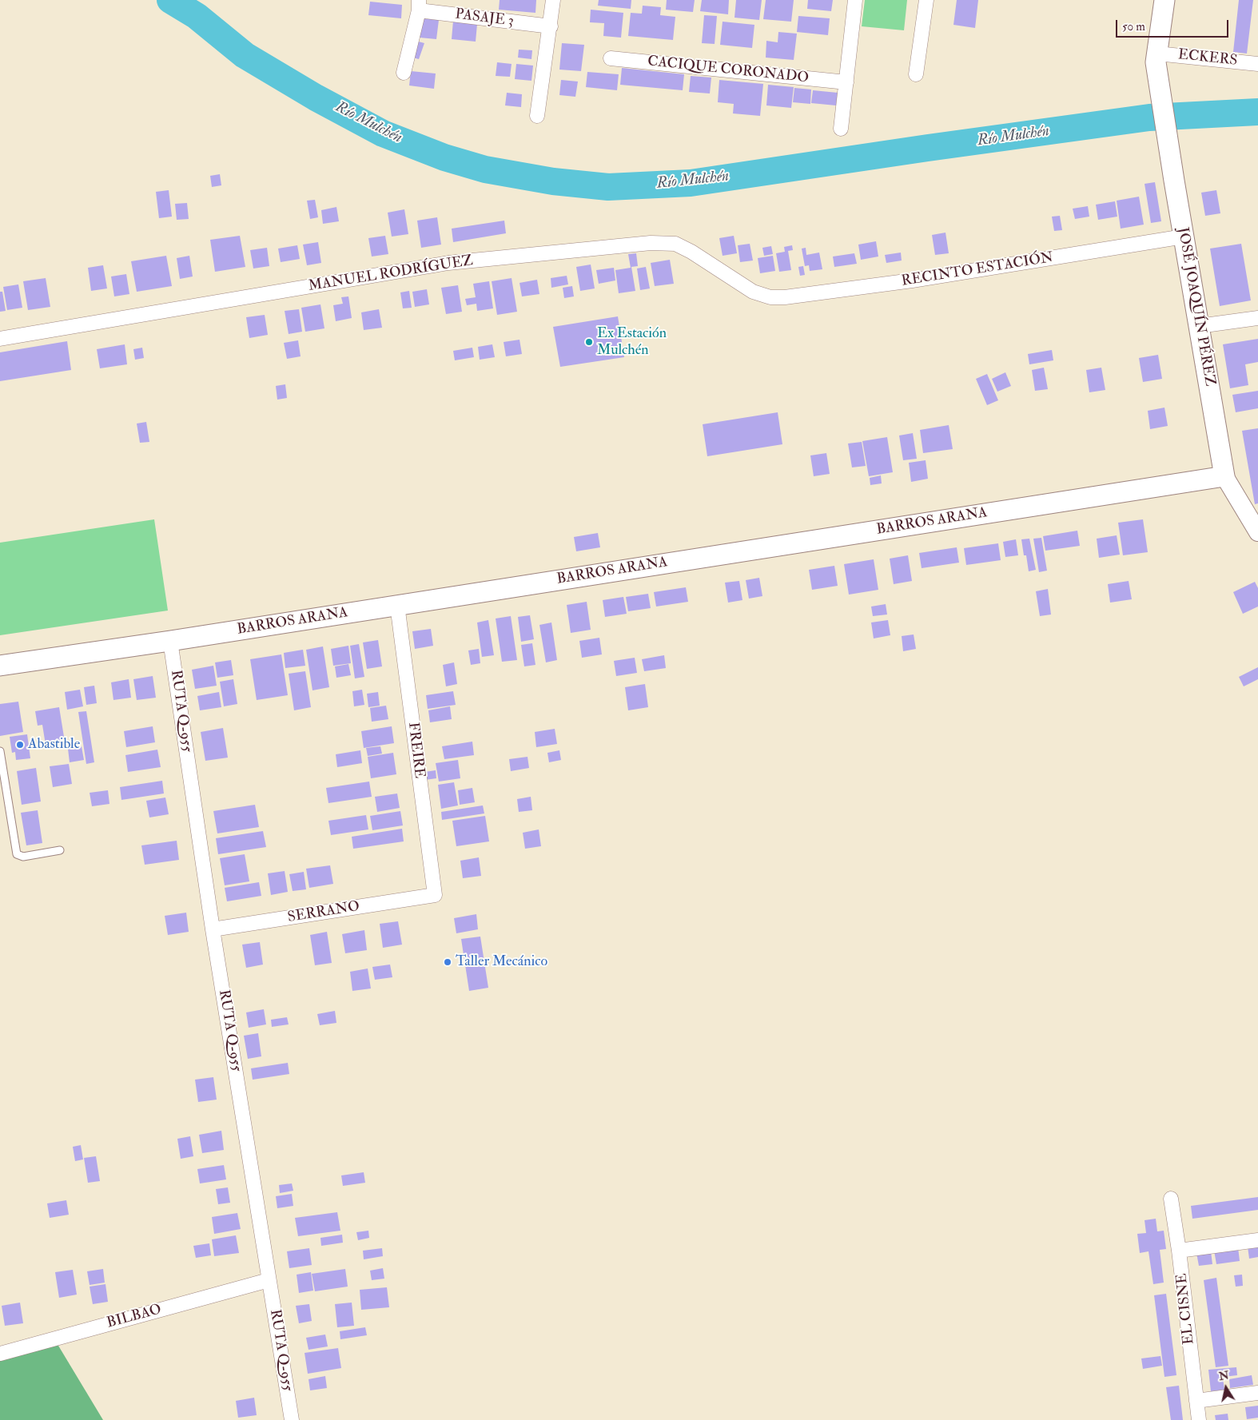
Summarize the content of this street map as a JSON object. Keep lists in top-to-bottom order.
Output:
{
  "streets": {
    "main road": ["JOSÉ JOAQUÍN PÉREZ", "BARROS ARANA"],
    "street": [
      "PASAJE 3",
      "ECKERS",
      "CACIQUE CORONADO",
      "RECINTO ESTACIÓN",
      "MANUEL RODRÍGUEZ",
      "RUTA Q-955",
      "FREIRE",
      "SERRANO",
      "EL CISNE",
      "BILBAO"
    ]
  },
  "crossings": [
    ["ECKERS", "JOSÉ JOAQUÍN PÉREZ"],
    ["RECINTO ESTACIÓN", "MANUEL RODRÍGUEZ"],
    ["RECINTO ESTACIÓN", "JOSÉ JOAQUÍN PÉREZ"],
    ["JOSÉ JOAQUÍN PÉREZ", "BARROS ARANA"],
    ["BARROS ARANA", "RUTA Q-955"],
    ["BARROS ARANA", "FREIRE"],
    ["RUTA Q-955", "SERRANO"],
    ["RUTA Q-955", "BILBAO"],
    ["FREIRE", "SERRANO"]
  ],
  "water": ["Río Mulchén"],
  "places": ["Ex Estación Mulchén", "Abastible", "Taller Mecánico"],
  "scale_bar": "50 m",
  "north": "top"
}
